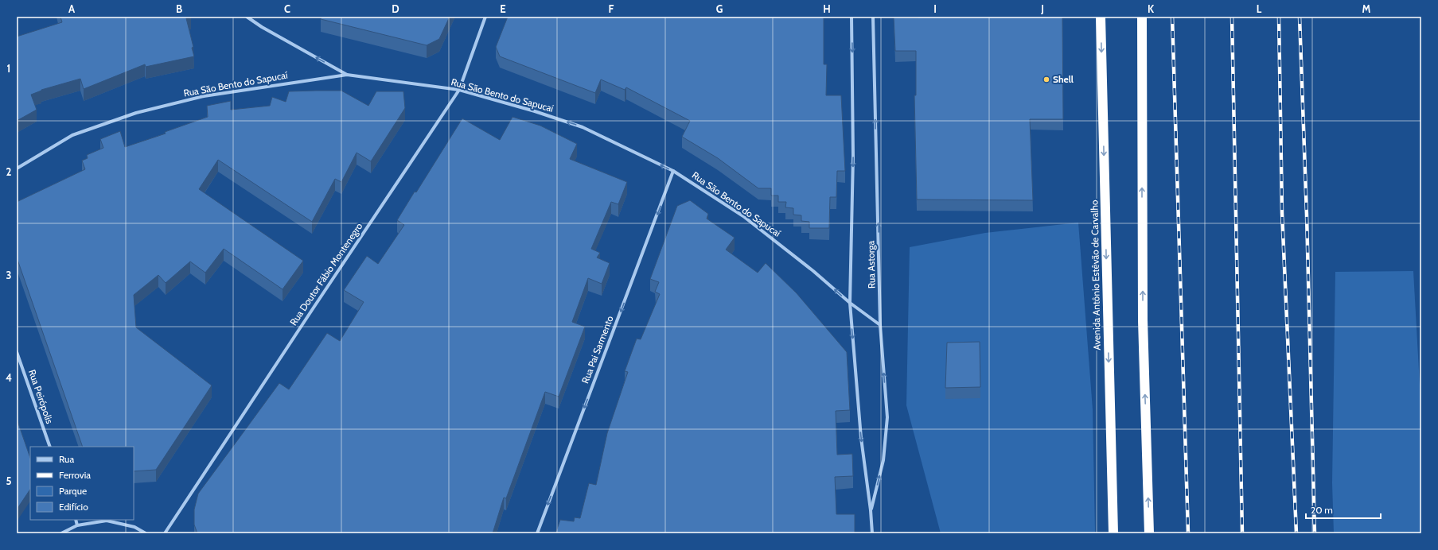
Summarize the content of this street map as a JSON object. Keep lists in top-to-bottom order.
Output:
{
  "streets": {
    "highway": ["Avenida Antônio Estêvão de Carvalho"],
    "street": [
      "Rua São Bento do Sapucaí",
      "Rua Astorga",
      "Rua Doutor Fábio Montenegro",
      "Rua Pai Sarmento",
      "Rua Peirópolis"
    ]
  },
  "crossings": [
    ["Rua São Bento do Sapucaí", "Rua Astorga"],
    ["Rua São Bento do Sapucaí", "Rua Doutor Fábio Montenegro"],
    ["Rua São Bento do Sapucaí", "Rua Pai Sarmento"]
  ],
  "one_way": ["Rua São Bento do Sapucaí", "Rua Pai Sarmento"],
  "places": ["Shell"],
  "legend": [
    "Rua",
    "Ferrovia",
    "Parque",
    "Edifício"
  ],
  "scale_bar": "20 m",
  "grid": {
    "columns": [
      "A",
      "B",
      "C",
      "D",
      "E",
      "F",
      "G",
      "H",
      "I",
      "J",
      "K",
      "L",
      "M"
    ],
    "rows": [
      "1",
      "2",
      "3",
      "4",
      "5"
    ]
  }
}
